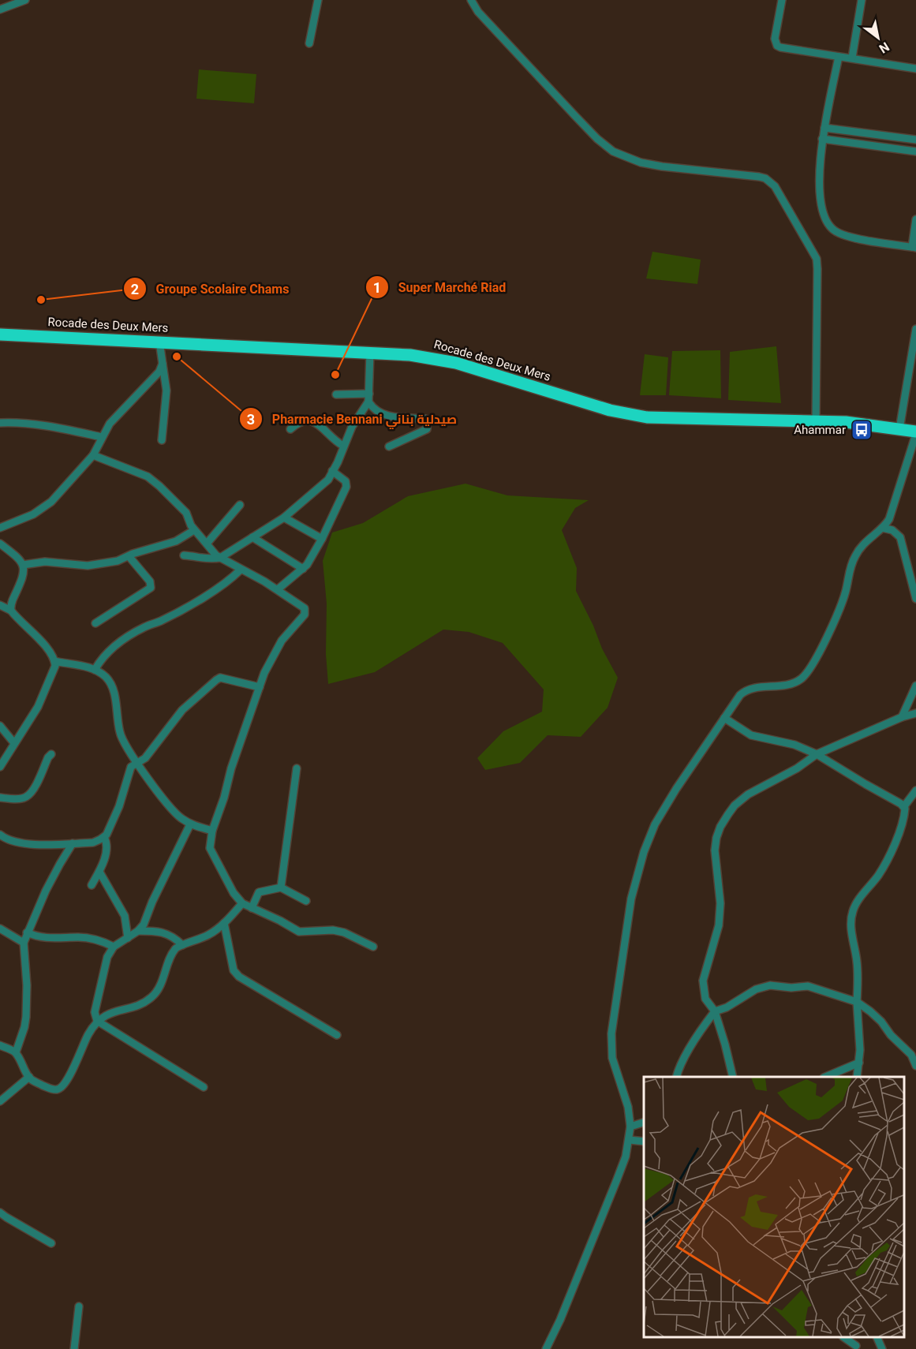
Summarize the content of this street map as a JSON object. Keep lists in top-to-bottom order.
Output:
{
  "streets": {
    "highway": ["Rocade des Deux Mers"]
  },
  "places": {
    "other": ["Groupe Scolaire Chams", "Pharmacie Bennani صيدلية بناني", "Super Marché Riad"],
    "bus stop": ["Ahammar"]
  },
  "north": "bottom right"
}
